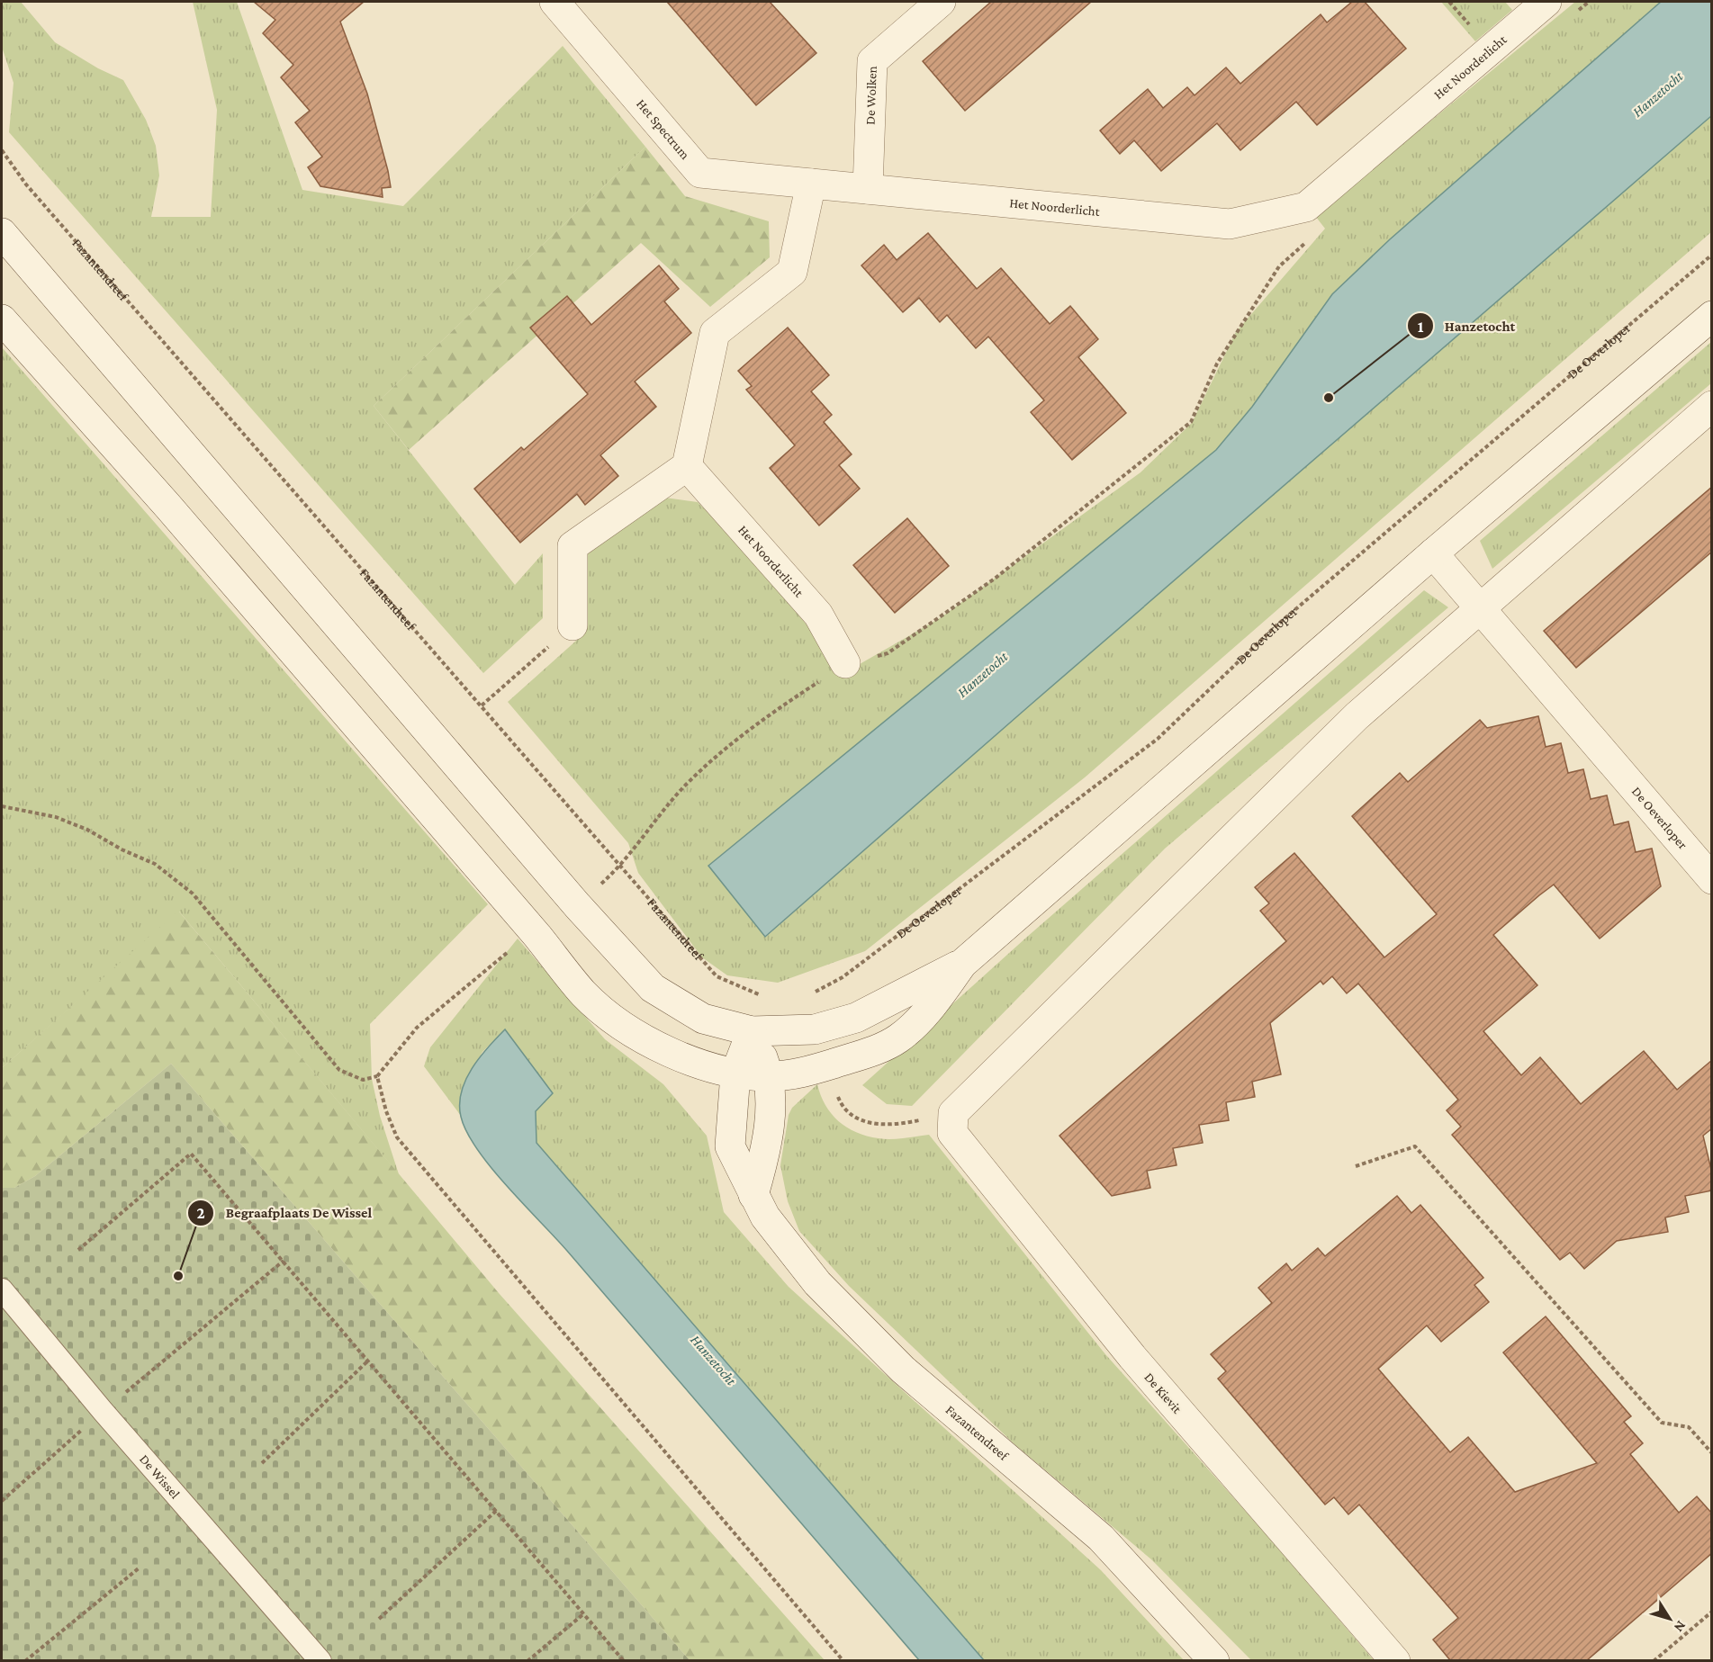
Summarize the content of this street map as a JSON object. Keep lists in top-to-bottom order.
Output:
{
  "streets": {
    "street": [
      "Het Noorderlicht",
      "De Wolken",
      "Het Spectrum",
      "Fazantendreef",
      "De Oeverloper",
      "De Kievit"
    ],
    "lane": ["De Wissel"]
  },
  "crossings": [
    ["Het Noorderlicht", "De Wolken"],
    ["Het Noorderlicht", "Het Spectrum"],
    ["De Oeverloper", "De Kievit"]
  ],
  "water": ["Hanzetocht"],
  "places": ["Hanzetocht", "Begraafplaats De Wissel"],
  "north": "bottom right"
}
